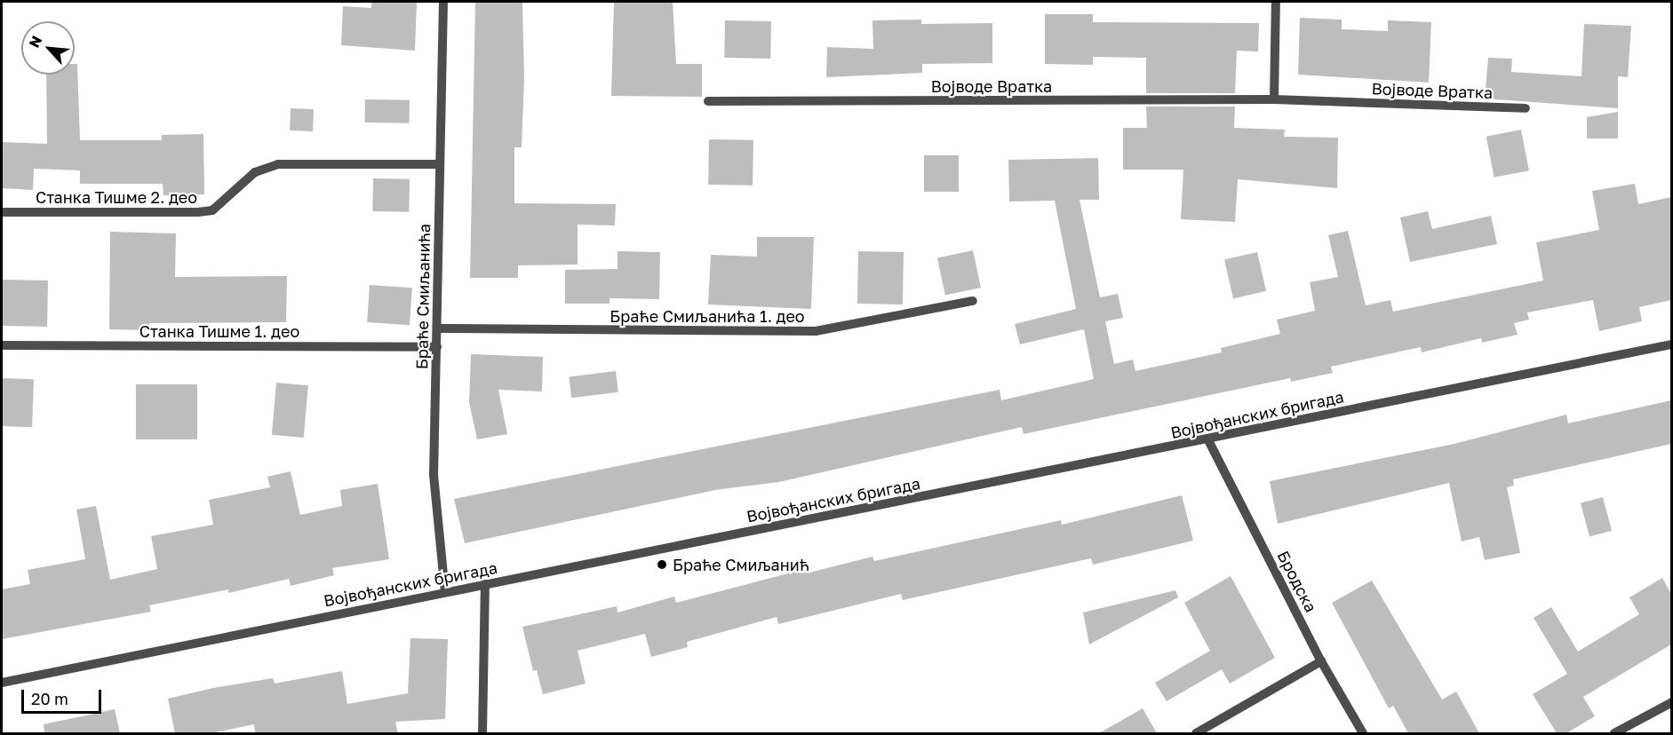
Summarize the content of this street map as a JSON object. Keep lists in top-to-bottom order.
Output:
{
  "streets": {
    "street": [
      "Војводе Вратка",
      "Станка Тишме 2. део",
      "Браће Смиљанића",
      "Браће Смиљанића 1. део",
      "Станка Тишме 1. део",
      "Војвођанских бригада",
      "Бродска"
    ]
  },
  "crossings": [
    ["Станка Тишме 2. део", "Браће Смиљанића"],
    ["Браће Смиљанића", "Браће Смиљанића 1. део"],
    ["Браће Смиљанића", "Станка Тишме 1. део"],
    ["Браће Смиљанића", "Војвођанских бригада"],
    ["Војвођанских бригада", "Бродска"]
  ],
  "places": ["Браће Смиљанић"],
  "scale_bar": "20 m",
  "north": "top left"
}
